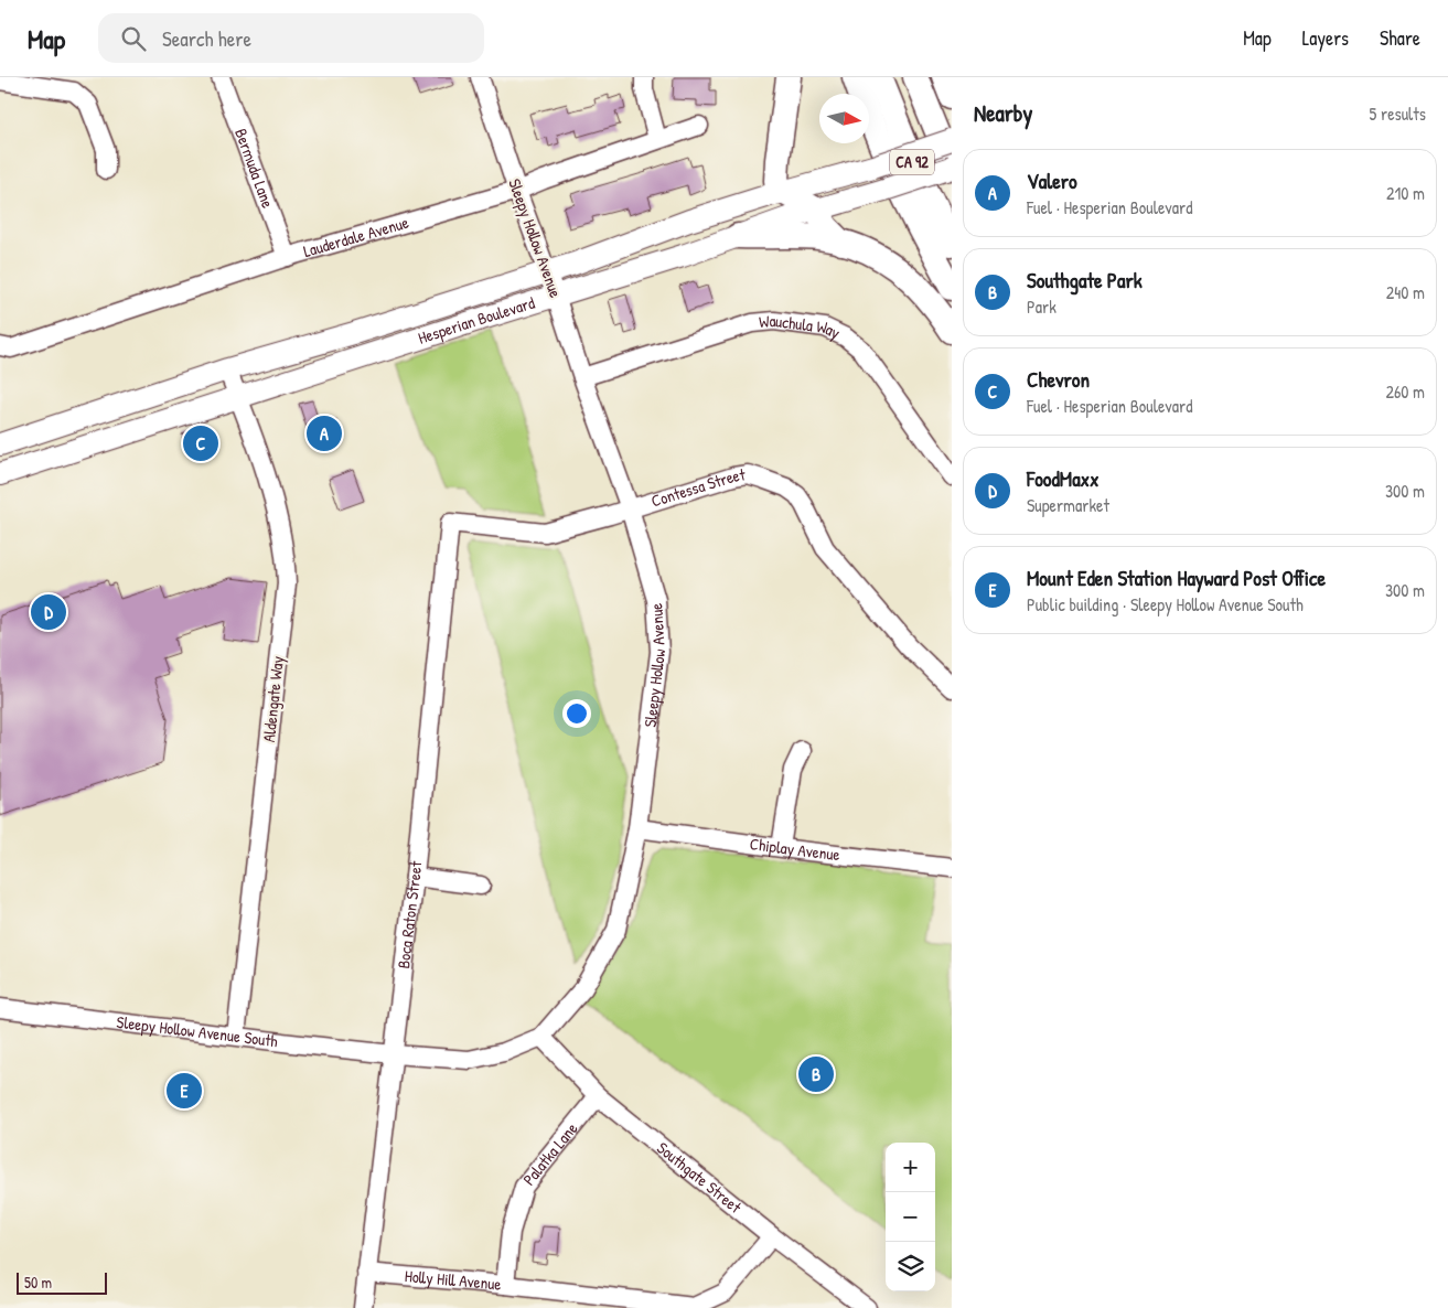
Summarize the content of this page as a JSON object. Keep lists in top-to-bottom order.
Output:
{
  "streets": {
    "highway": ["CA 92"],
    "main road": ["Hesperian Boulevard"],
    "street": [
      "Bermuda Lane",
      "Lauderdale Avenue",
      "Sleepy Hollow Avenue",
      "Wauchula Way",
      "Contessa Street",
      "Aldengate Way",
      "Chiplay Avenue",
      "Boca Raton Street",
      "Sleepy Hollow Avenue South",
      "Palatka Lane",
      "Southgate Street",
      "Holly Hill Avenue"
    ]
  },
  "crossings": [
    ["CA 92", "Hesperian Boulevard"],
    ["Bermuda Lane", "Lauderdale Avenue"],
    ["Lauderdale Avenue", "Sleepy Hollow Avenue"],
    ["Sleepy Hollow Avenue", "Hesperian Boulevard"],
    ["Sleepy Hollow Avenue", "Wauchula Way"],
    ["Sleepy Hollow Avenue", "Contessa Street"],
    ["Sleepy Hollow Avenue", "Chiplay Avenue"],
    ["Sleepy Hollow Avenue", "Boca Raton Street"],
    ["Sleepy Hollow Avenue", "Sleepy Hollow Avenue South"],
    ["Sleepy Hollow Avenue", "Southgate Street"],
    ["Hesperian Boulevard", "Aldengate Way"],
    ["Contessa Street", "Boca Raton Street"],
    ["Aldengate Way", "Sleepy Hollow Avenue South"],
    ["Boca Raton Street", "Sleepy Hollow Avenue South"],
    ["Boca Raton Street", "Holly Hill Avenue"],
    ["Palatka Lane", "Southgate Street"],
    ["Palatka Lane", "Holly Hill Avenue"],
    ["Southgate Street", "Holly Hill Avenue"]
  ],
  "scale_bar": "50 m",
  "north": "right",
  "page": {
    "header": "Map",
    "search": "Search here",
    "nav": ["Map", "Layers", "Share"],
    "heading": ["Nearby", "5 results"],
    "list": [
      {
        "mark": "A",
        "name": "Valero",
        "note": "Fuel · Hesperian Boulevard",
        "value": "210 m"
      },
      {
        "mark": "B",
        "name": "Southgate Park",
        "note": "Park",
        "value": "240 m"
      },
      {
        "mark": "C",
        "name": "Chevron",
        "note": "Fuel · Hesperian Boulevard",
        "value": "260 m"
      },
      {
        "mark": "D",
        "name": "FoodMaxx",
        "note": "Supermarket",
        "value": "300 m"
      },
      {
        "mark": "E",
        "name": "Mount Eden Station Hayward Post Office",
        "note": "Public building · Sleepy Hollow Avenue South",
        "value": "300 m"
      }
    ],
    "pins": [
      "A",
      "C",
      "D",
      "B",
      "E"
    ],
    "map_buttons": ["+", "−"],
    "scale": "50 m"
  }
}
